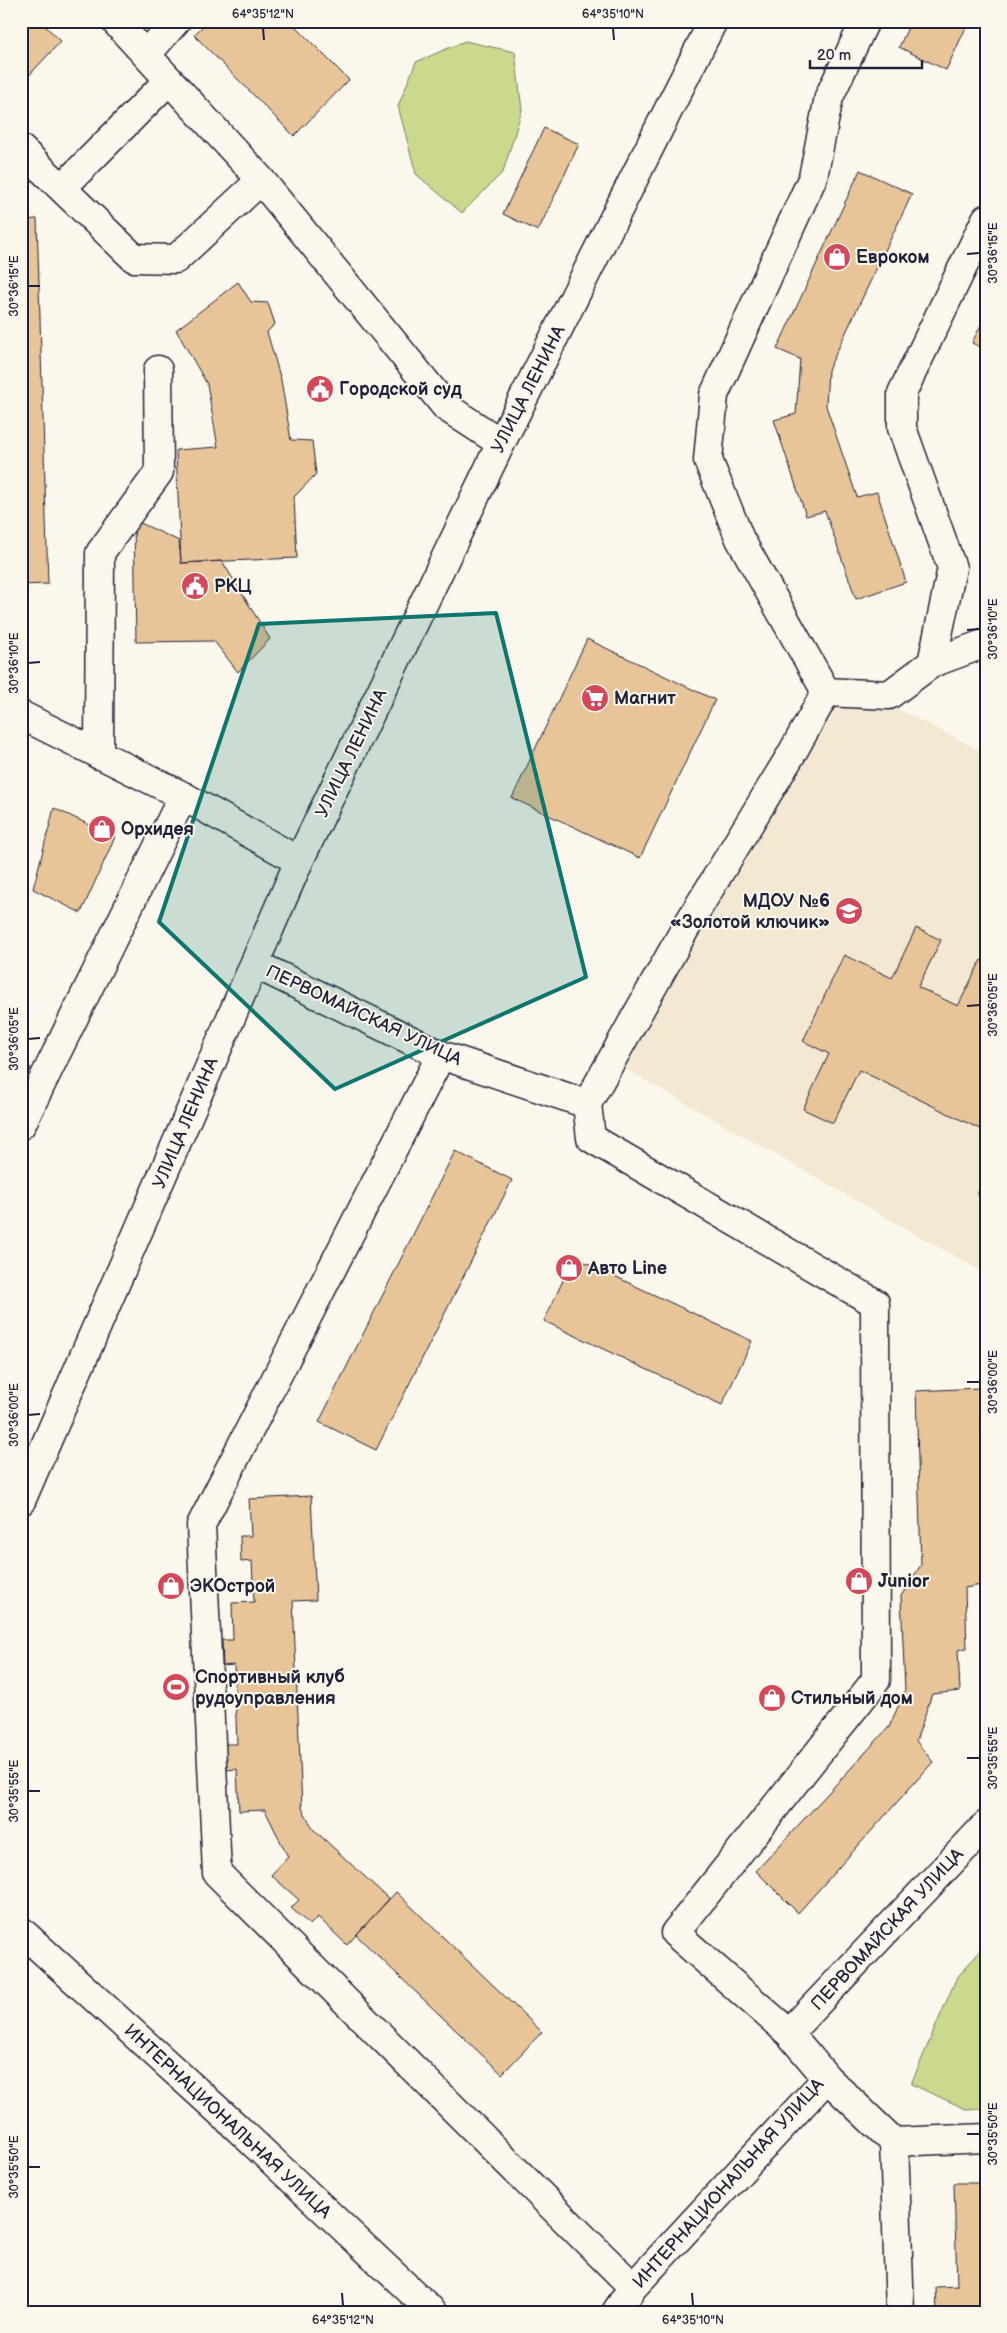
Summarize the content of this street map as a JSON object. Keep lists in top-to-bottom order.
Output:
{
  "streets": {
    "street": ["УЛИЦА ЛЕНИНА", "ПЕРВОМАЙСКАЯ УЛИЦА", "ИНТЕРНАЦИОНАЛЬНАЯ УЛИЦА"]
  },
  "crossings": [
    ["УЛИЦА ЛЕНИНА", "ПЕРВОМАЙСКАЯ УЛИЦА"],
    ["ПЕРВОМАЙСКАЯ УЛИЦА", "ИНТЕРНАЦИОНАЛЬНАЯ УЛИЦА"]
  ],
  "places": {
    "shop": [
      "Евроком",
      "Орхидея",
      "Авто Line",
      "Junior",
      "ЭКОстрой",
      "Стильный дом"
    ],
    "public building": ["Городской суд", "РКЦ"],
    "supermarket": ["Магнит"],
    "school or university": ["МДОУ №6 «Золотой ключик»"],
    "sports": ["Спортивный клуб рудоуправления"]
  },
  "scale_bar": "20 m",
  "coordinates": [
    "64°35'12\"N",
    "64°35'10\"N",
    "30°36'15\"E",
    "30°36'10\"E",
    "30°36'05\"E",
    "30°36'00\"E",
    "30°35'55\"E",
    "30°35'50\"E"
  ]
}
